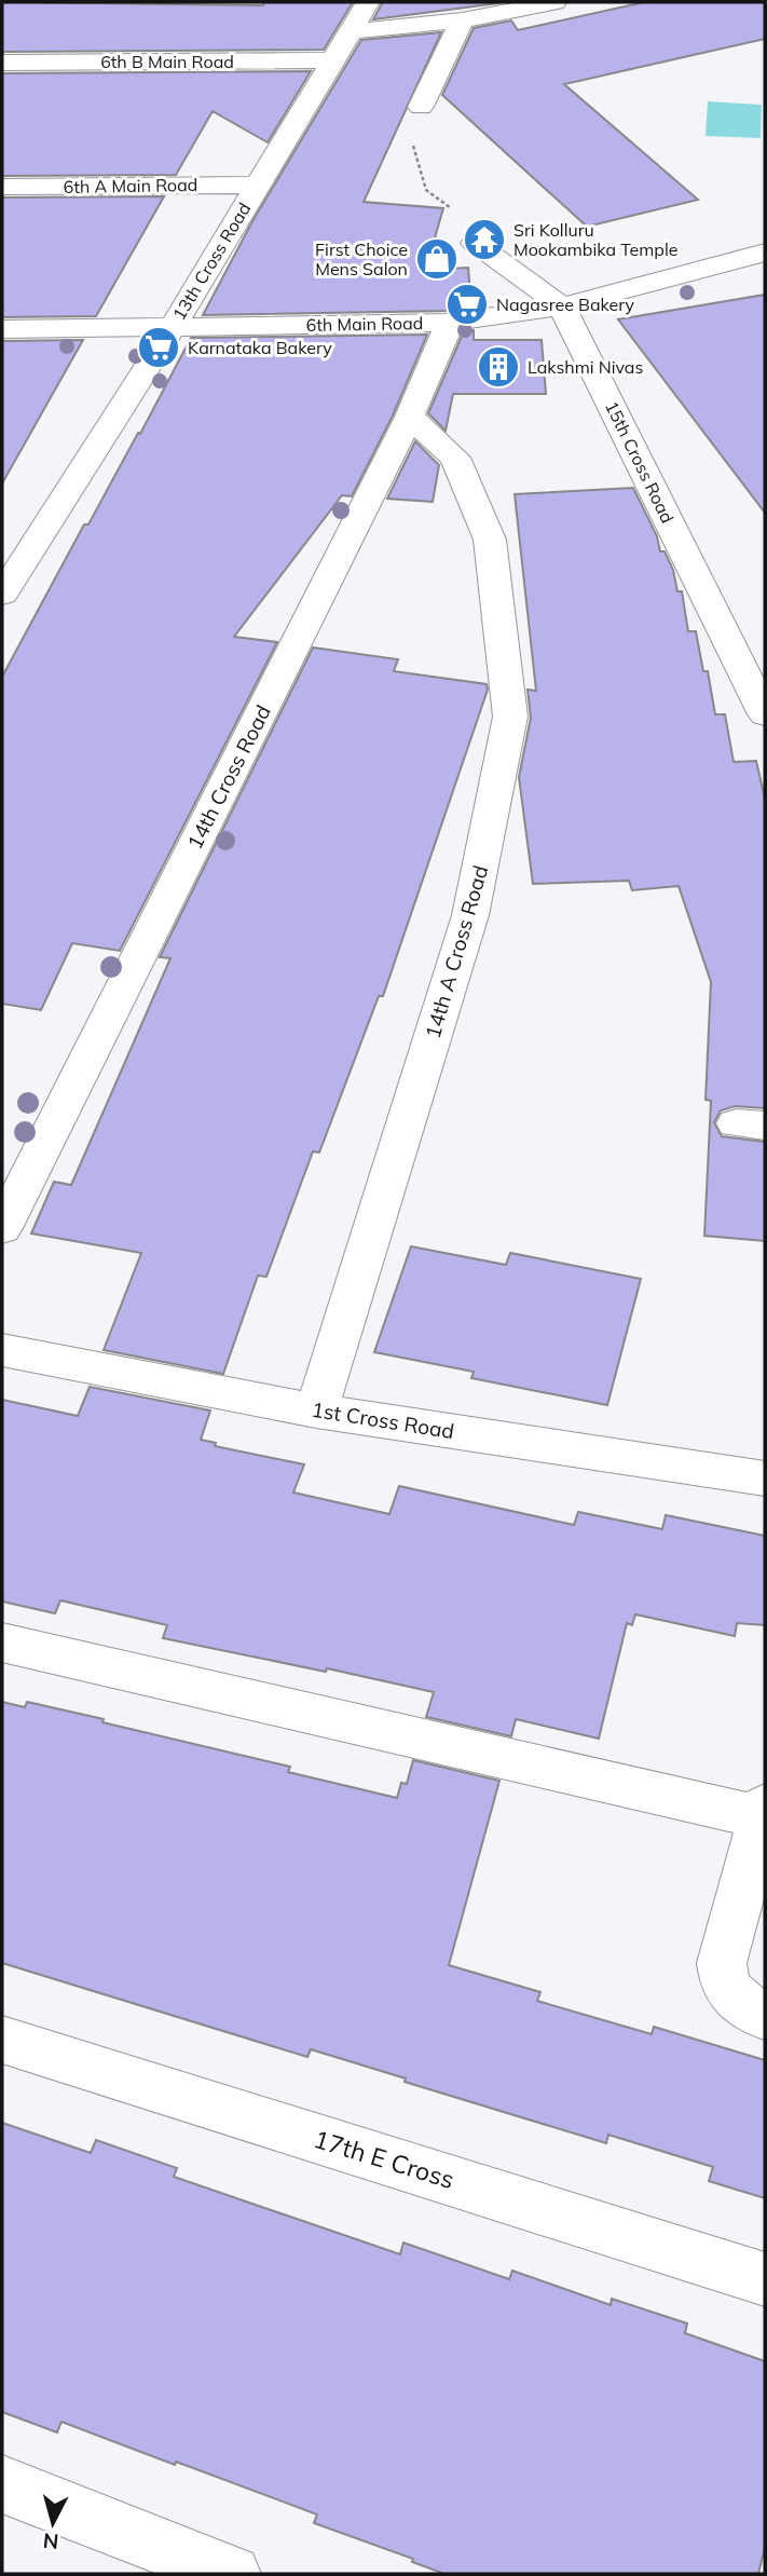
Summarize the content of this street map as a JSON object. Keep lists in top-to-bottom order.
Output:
{
  "streets": {
    "street": [
      "6th B Main Road",
      "6th A Main Road",
      "13th Cross Road",
      "6th Main Road",
      "15th Cross Road",
      "14th Cross Road",
      "14th A Cross Road",
      "1st Cross Road",
      "17th E Cross"
    ]
  },
  "crossings": [
    ["6th B Main Road", "13th Cross Road"],
    ["6th A Main Road", "13th Cross Road"],
    ["13th Cross Road", "6th Main Road"],
    ["6th Main Road", "15th Cross Road"],
    ["6th Main Road", "14th Cross Road"],
    ["14th Cross Road", "14th A Cross Road"],
    ["14th A Cross Road", "1st Cross Road"]
  ],
  "places": {
    "temple": ["Sri Kolluru Mookambika Temple"],
    "shop": ["First Choice Mens Salon"],
    "supermarket": ["Nagasree Bakery", "Karnataka Bakery"],
    "building": ["Lakshmi Nivas"]
  },
  "north": "bottom"
}
